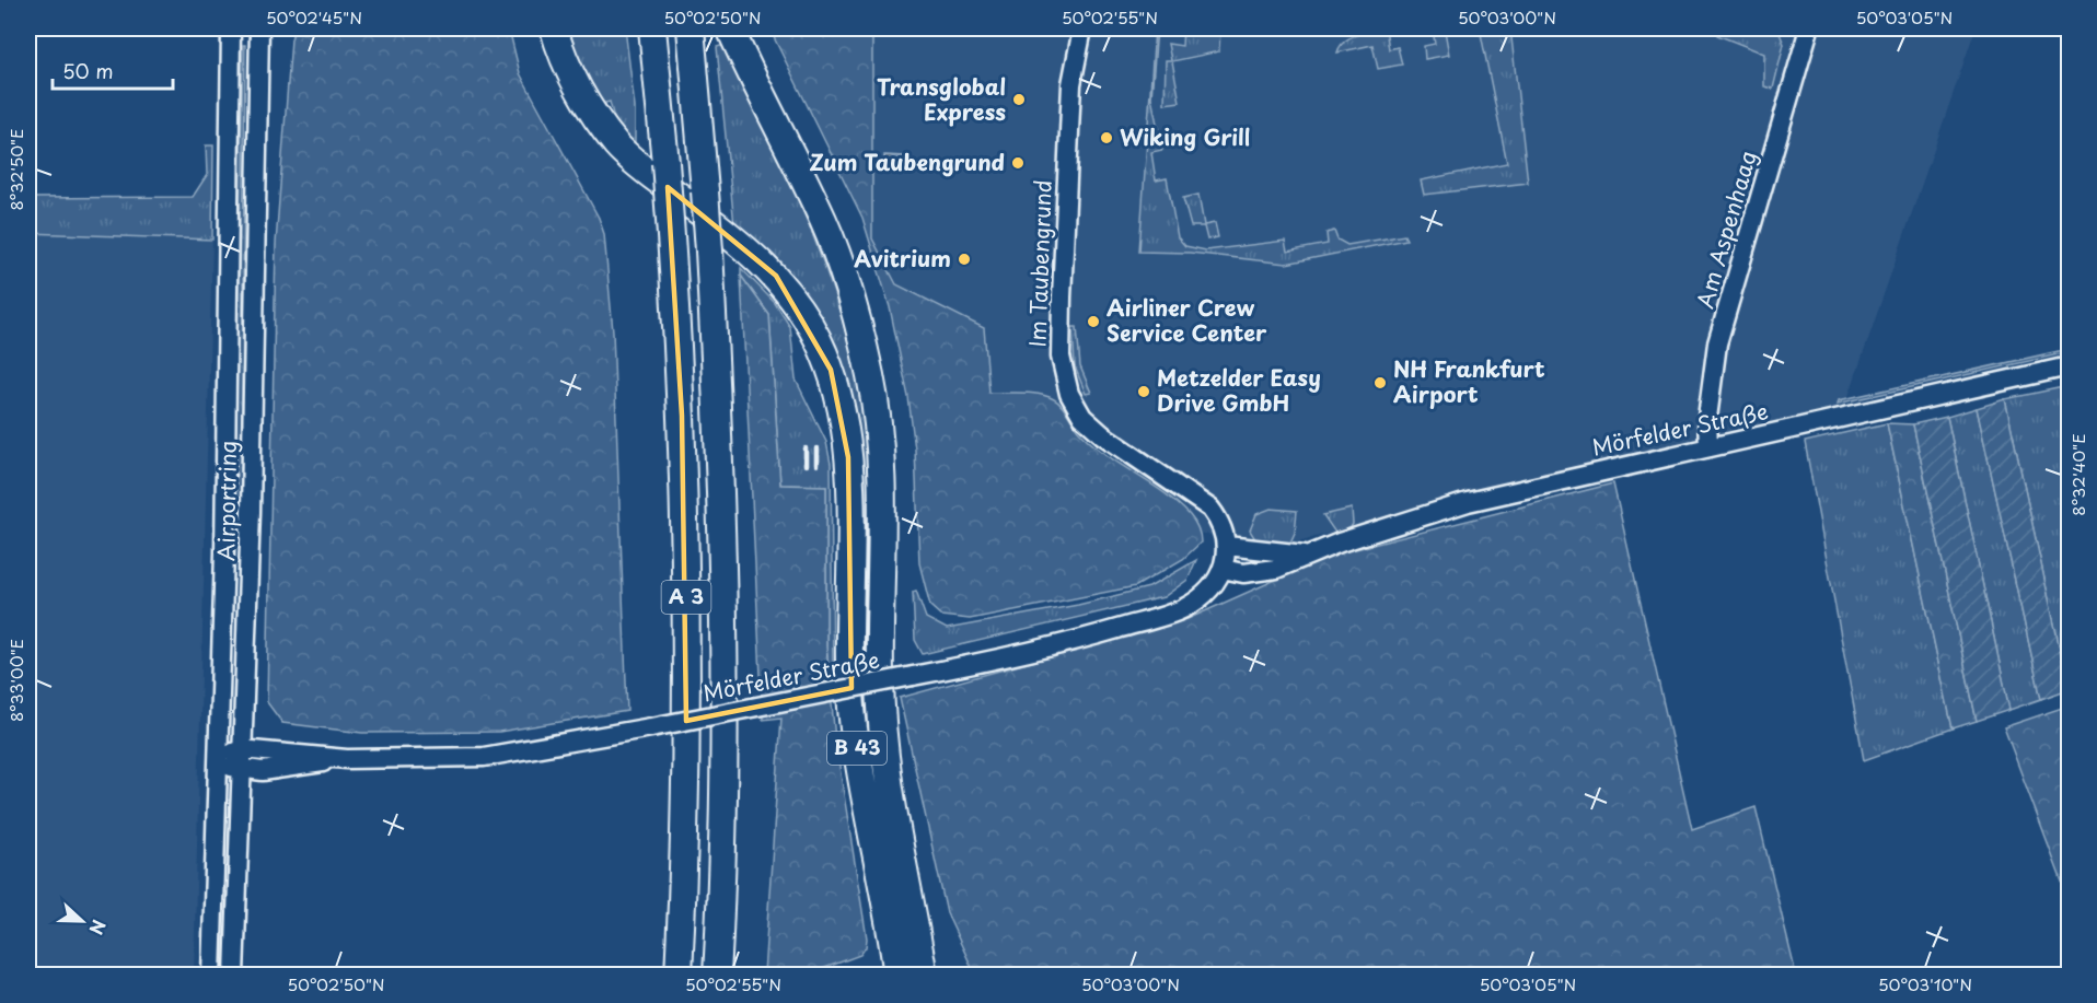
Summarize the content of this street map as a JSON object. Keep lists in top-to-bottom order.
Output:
{
  "streets": {
    "highway": ["A 3", "B 43"],
    "street": [
      "Am Aspenhaag",
      "Im Taubengrund",
      "Mörfelder Straße",
      "Airportring"
    ]
  },
  "crossings": [
    ["Am Aspenhaag", "Mörfelder Straße"],
    ["Im Taubengrund", "Mörfelder Straße"],
    ["Mörfelder Straße", "Airportring"]
  ],
  "places": [
    "Transglobal Express",
    "Wiking Grill",
    "Zum Taubengrund",
    "Avitrium",
    "Airliner Crew Service Center",
    "NH Frankfurt Airport",
    "Metzelder Easy Drive GmbH"
  ],
  "scale_bar": "50 m",
  "north": "right",
  "coordinates": [
    "50°02'45\"N",
    "50°02'50\"N",
    "50°02'55\"N",
    "50°03'00\"N",
    "50°03'05\"N",
    "8°32'50\"E",
    "8°32'40\"E",
    "8°33'00\"E",
    "50°03'10\"N"
  ]
}
